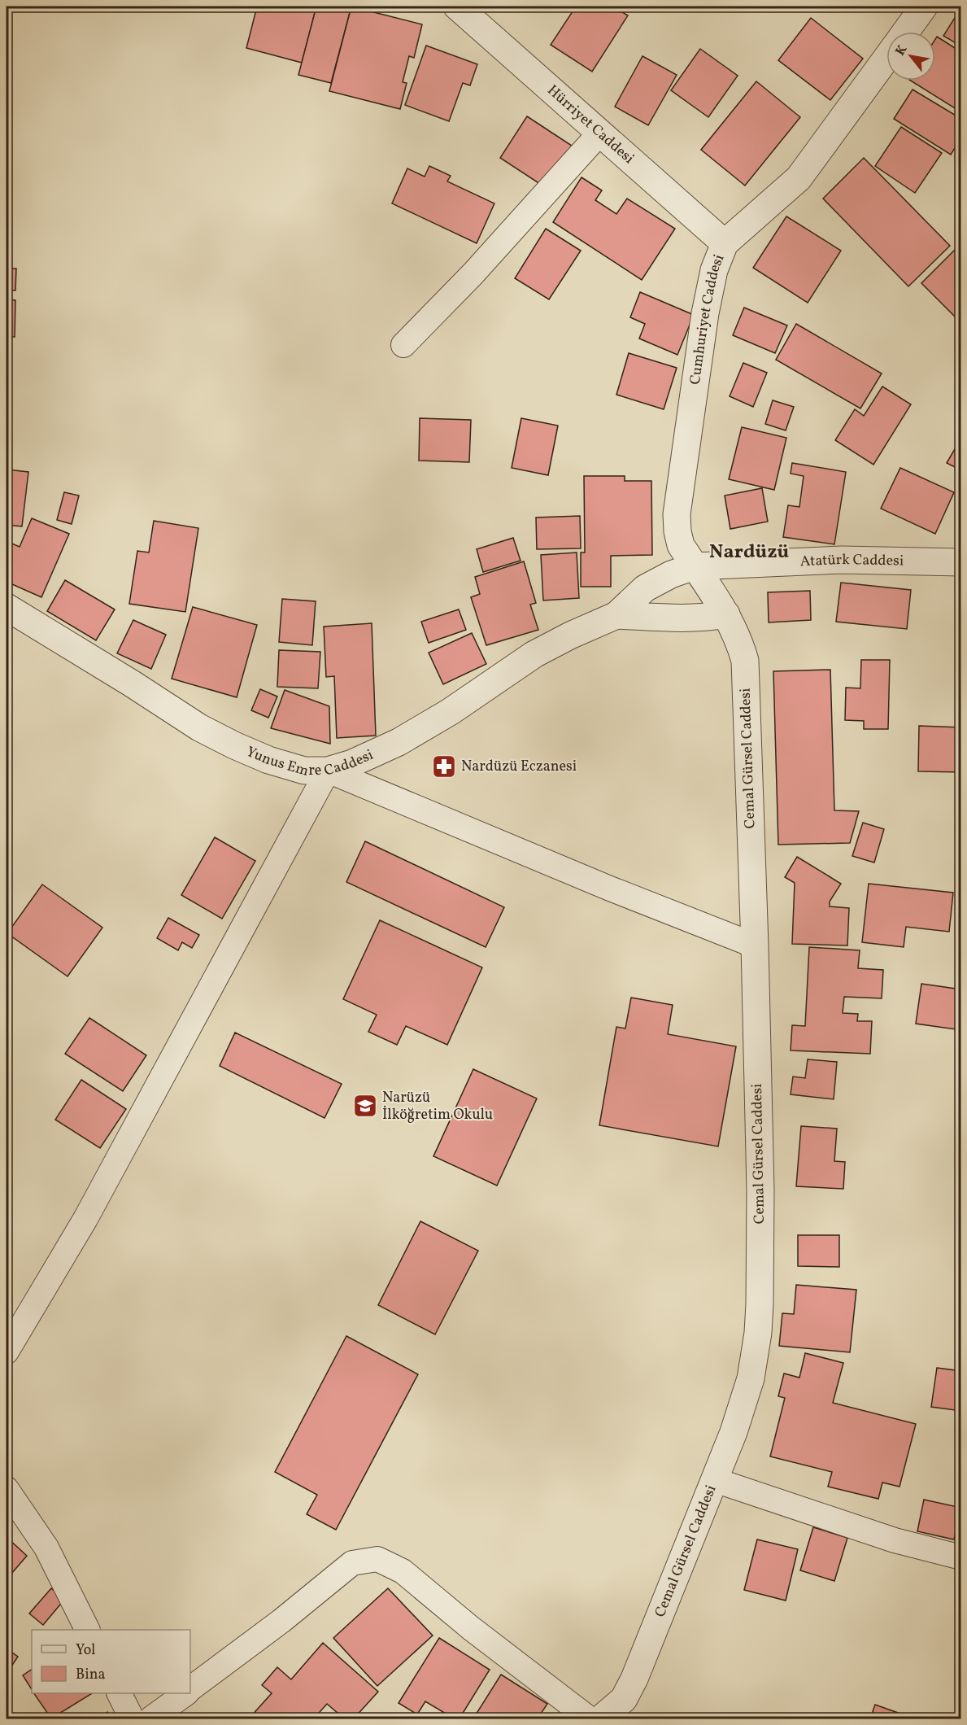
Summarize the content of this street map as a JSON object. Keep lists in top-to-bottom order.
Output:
{
  "streets": {
    "street": [
      "Hürriyet Caddesi",
      "Cumhuriyet Caddesi",
      "Atatürk Caddesi",
      "Yunus Emre Caddesi",
      "Cemal Gürsel Caddesi"
    ]
  },
  "crossings": [
    ["Hürriyet Caddesi", "Cumhuriyet Caddesi"],
    ["Cumhuriyet Caddesi", "Atatürk Caddesi"],
    ["Cumhuriyet Caddesi", "Cemal Gürsel Caddesi"],
    ["Atatürk Caddesi", "Yunus Emre Caddesi"],
    ["Atatürk Caddesi", "Cemal Gürsel Caddesi"]
  ],
  "districts": ["Nardüzü"],
  "places": {
    "pharmacy": ["Nardüzü Eczanesi"],
    "school or university": ["Narüzü İlköğretim Okulu"]
  },
  "legend": ["Yol", "Bina"],
  "north": "top left"
}
